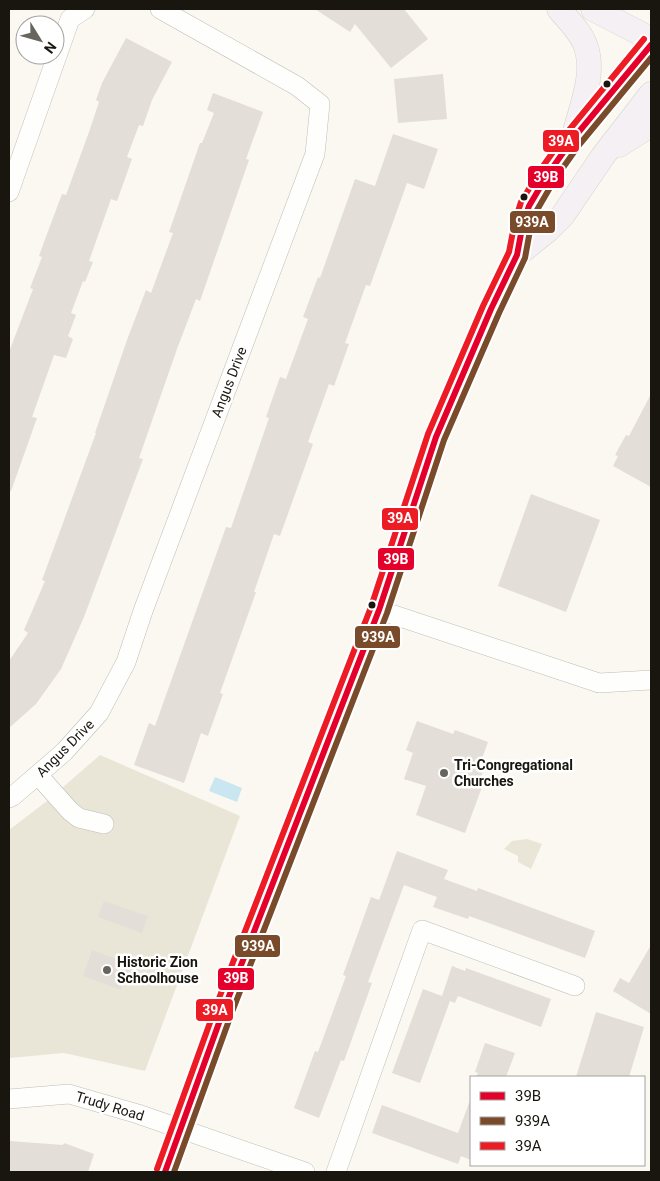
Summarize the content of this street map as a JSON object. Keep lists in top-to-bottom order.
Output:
{
  "streets": {
    "street": ["Angus Drive", "Trudy Road"]
  },
  "places": ["Tri-Congregational Churches", "Historic Zion Schoolhouse"],
  "lines": ["transit line 39A", "transit line 39B", "transit line 939A"],
  "legend": ["39B", "939A", "39A"],
  "north": "bottom right"
}
